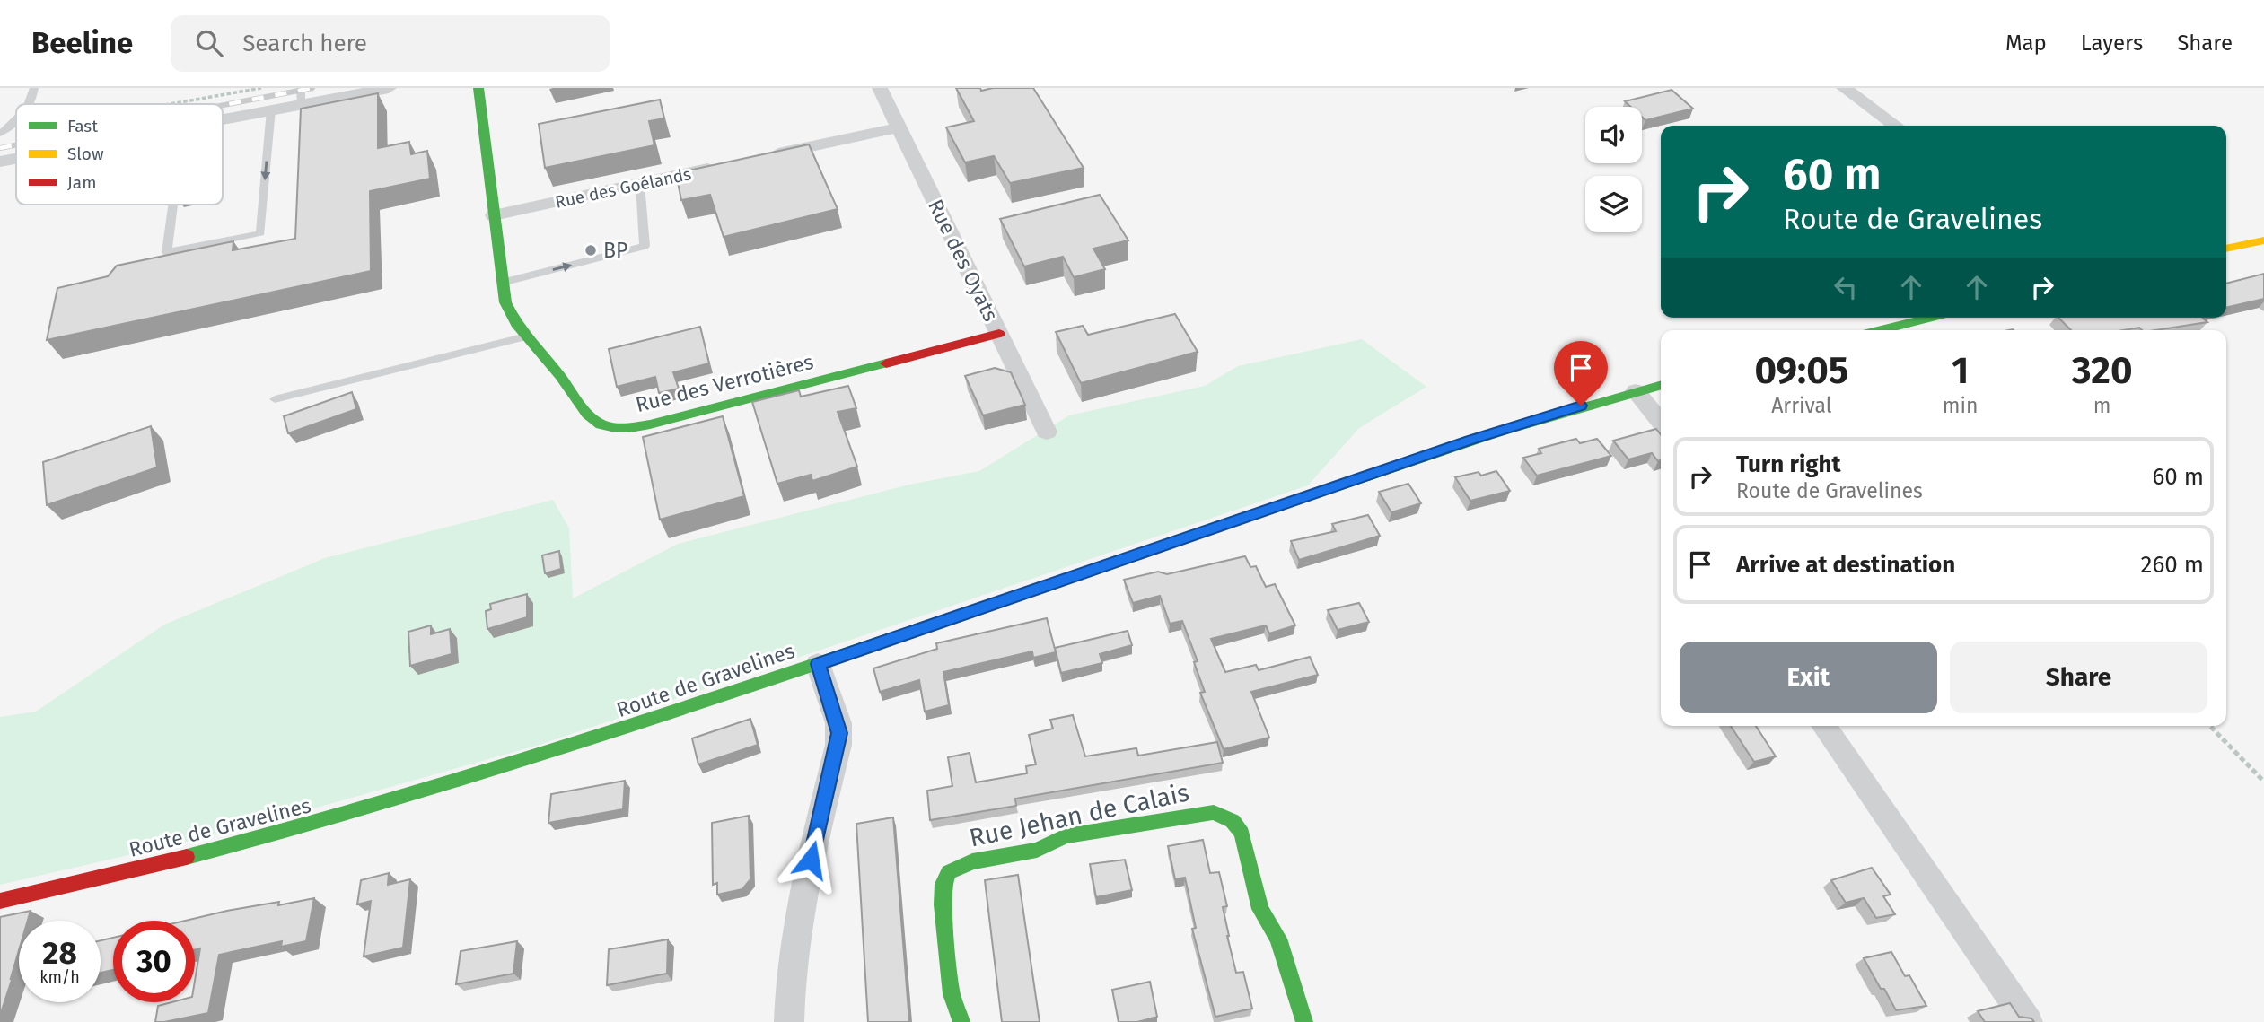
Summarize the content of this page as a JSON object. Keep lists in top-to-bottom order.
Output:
{
  "streets": {
    "main road": ["Rue des Verrotières", "Route de Gravelines", "Rue Jehan de Calais"],
    "street": ["Rue des Goélands", "Rue des Oyats"]
  },
  "crossings": [
    ["Rue des Goélands", "Rue des Verrotières"],
    ["Rue des Oyats", "Rue des Verrotières"]
  ],
  "places": ["BP"],
  "legend": ["Fast", "Slow", "Jam"],
  "page": {
    "header": "Beeline",
    "search": "Search here",
    "nav": ["Map", "Layers", "Share"],
    "turn": ["60 m", "Route de Gravelines"],
    "eta": [
      "09:05",
      "Arrival",
      "1",
      "min",
      "320",
      "m"
    ],
    "list": [
      {
        "name": "Turn right",
        "note": "Route de Gravelines",
        "value": "60 m"
      },
      {
        "name": "Arrive at destination",
        "value": "260 m"
      }
    ],
    "buttons": ["Exit", "Share"],
    "speed": "28 km/h",
    "limit": "30"
  }
}
